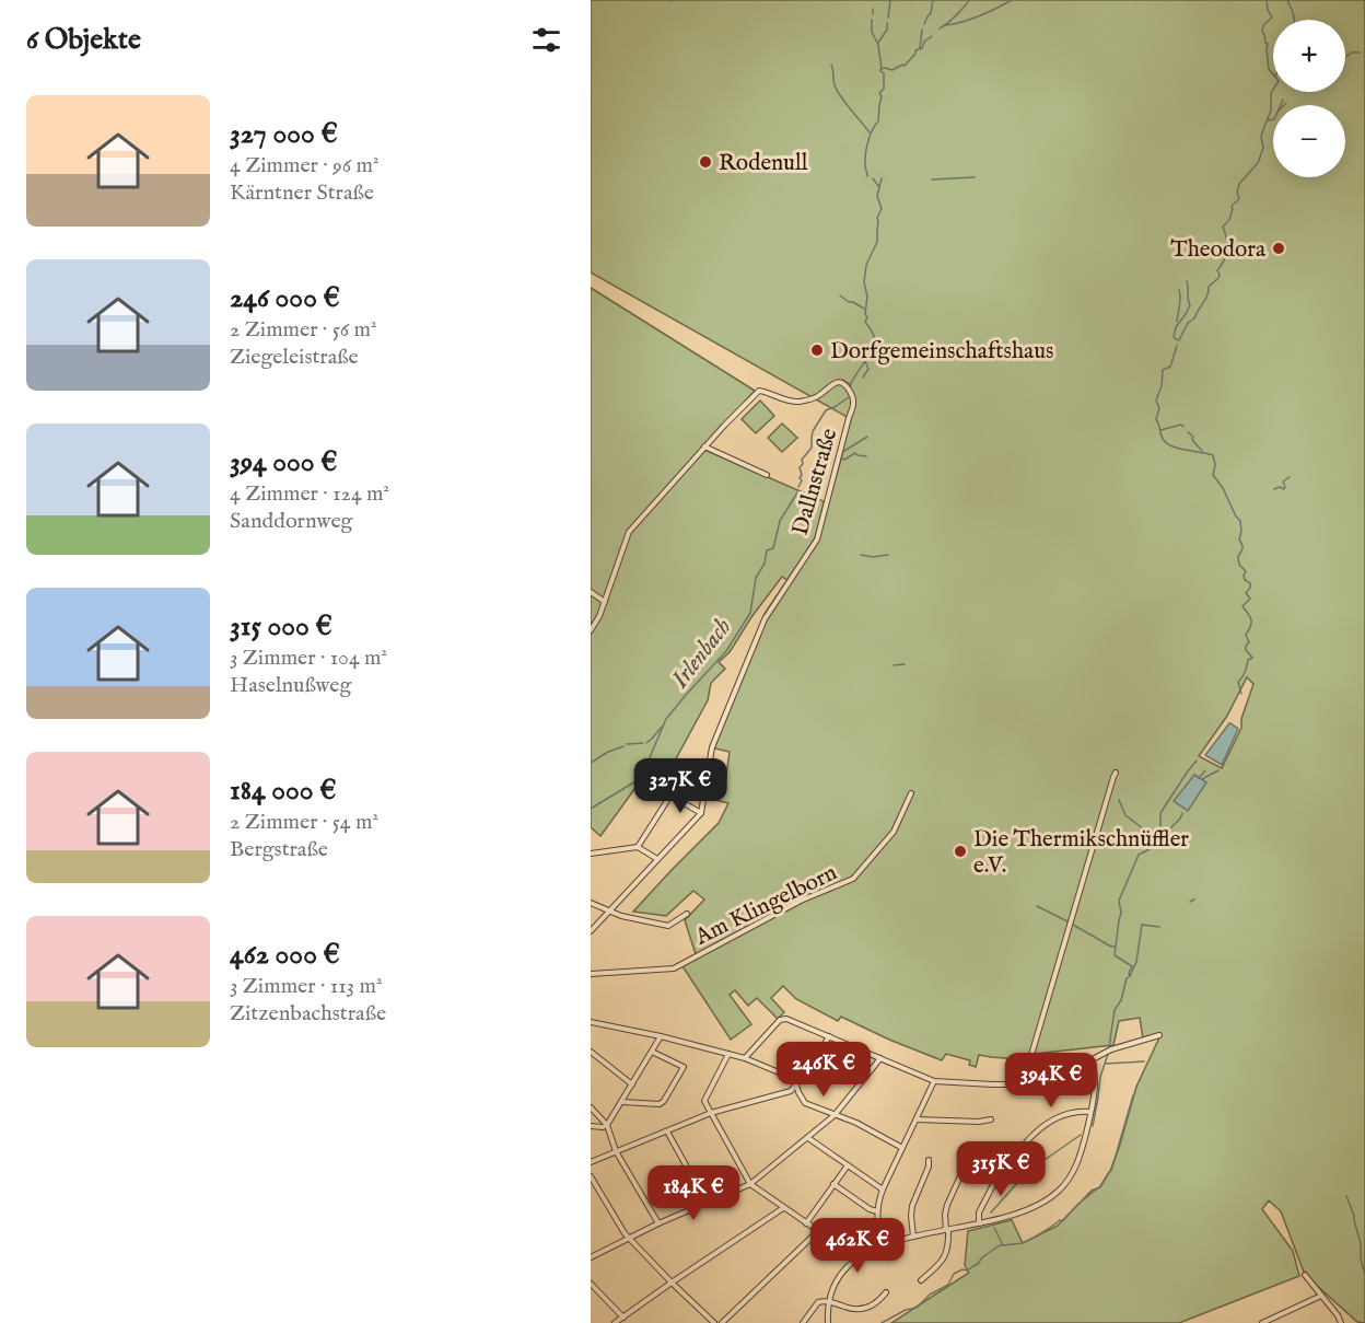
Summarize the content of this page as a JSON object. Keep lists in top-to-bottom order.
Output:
{
  "streets": {
    "street": ["Dallnstraße", "Am Klingelborn"]
  },
  "water": ["Irlenbach"],
  "places": [
    "Rodenull",
    "Theodora",
    "Dorfgemeinschaftshaus",
    "Die Thermikschnüffler e.V."
  ],
  "page": {
    "heading": "6 Objekte",
    "map_buttons": ["+", "−"],
    "list": [
      {
        "name": "327 000 €",
        "note": "4 Zimmer · 96 m² · Kärntner Straße"
      },
      {
        "name": "246 000 €",
        "note": "2 Zimmer · 56 m² · Ziegeleistraße"
      },
      {
        "name": "394 000 €",
        "note": "4 Zimmer · 124 m² · Sanddornweg"
      },
      {
        "name": "315 000 €",
        "note": "3 Zimmer · 104 m² · Haselnußweg"
      },
      {
        "name": "184 000 €",
        "note": "2 Zimmer · 54 m² · Bergstraße"
      },
      {
        "name": "462 000 €",
        "note": "3 Zimmer · 113 m² · Zitzenbachstraße"
      }
    ],
    "price": [
      "327K €",
      "246K €",
      "394K €",
      "315K €",
      "184K €",
      "462K €"
    ]
  }
}
